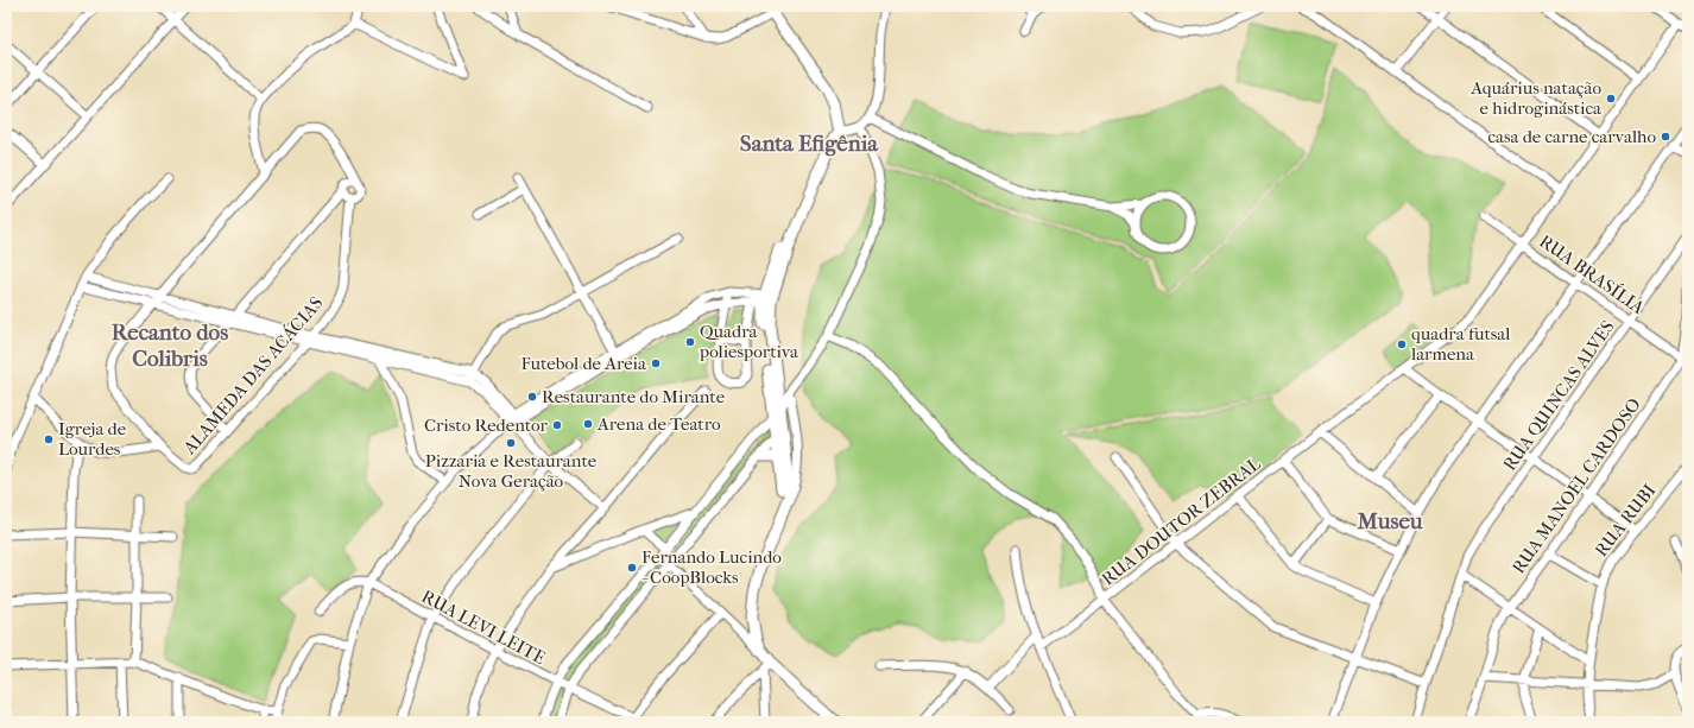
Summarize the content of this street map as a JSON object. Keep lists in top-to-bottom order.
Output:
{
  "streets": {
    "street": [
      "RUA BRASÍLIA",
      "ALAMEDA DAS ACÁCIAS",
      "RUA QUINCAS ALVES",
      "RUA MANOEL CARDOSO",
      "RUA RUBI",
      "RUA DOUTOR ZEBRAL",
      "RUA LEVI LEITE"
    ]
  },
  "crossings": [
    ["RUA BRASÍLIA", "RUA QUINCAS ALVES"],
    ["RUA BRASÍLIA", "RUA MANOEL CARDOSO"],
    ["RUA BRASÍLIA", "RUA DOUTOR ZEBRAL"]
  ],
  "districts": ["Santa Efigênia", "Recanto dos Colibris", "Museu"],
  "places": [
    "Aquárius natação e hidroginástica",
    "casa de carne carvalho",
    "Quadra poliesportiva",
    "quadra futsal larmena",
    "Futebol de Areia",
    "Restaurante do Mirante",
    "Arena de Teatro",
    "Cristo Redentor",
    "Igreja de Lourdes",
    "Pizzaria e Restaurante Nova Geração",
    "Fernando Lucindo - CoopBlocks"
  ]
}
